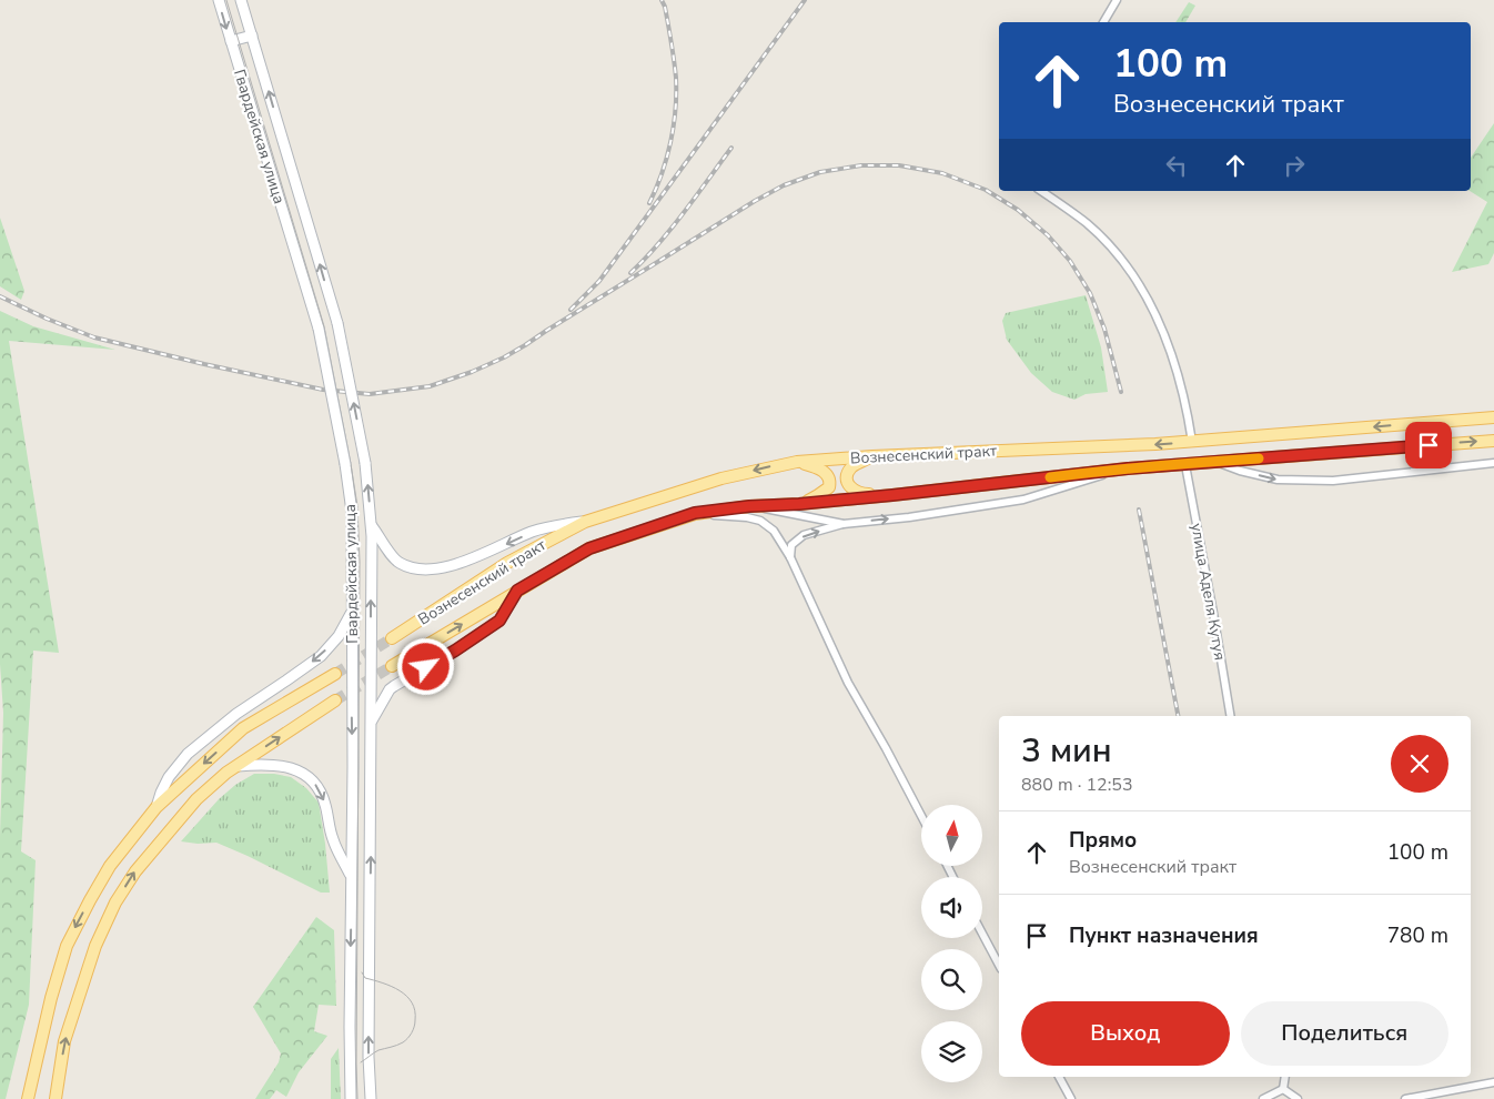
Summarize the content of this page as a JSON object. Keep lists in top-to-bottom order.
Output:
{
  "streets": {
    "main road": ["Гвардейская улица", "Вознесенский тракт"],
    "street": ["улица Аделя Кутуя"]
  },
  "crossings": [
    ["Вознесенский тракт", "улица Аделя Кутуя"]
  ],
  "north": "top",
  "page": {
    "turn": ["100 m", "Вознесенский тракт"],
    "heading": ["3 мин", "880 m · 12:53"],
    "list": [
      {
        "name": "Прямо",
        "note": "Вознесенский тракт",
        "value": "100 m"
      },
      {
        "name": "Пункт назначения",
        "value": "780 m"
      }
    ],
    "buttons": ["Выход", "Поделиться"]
  }
}
